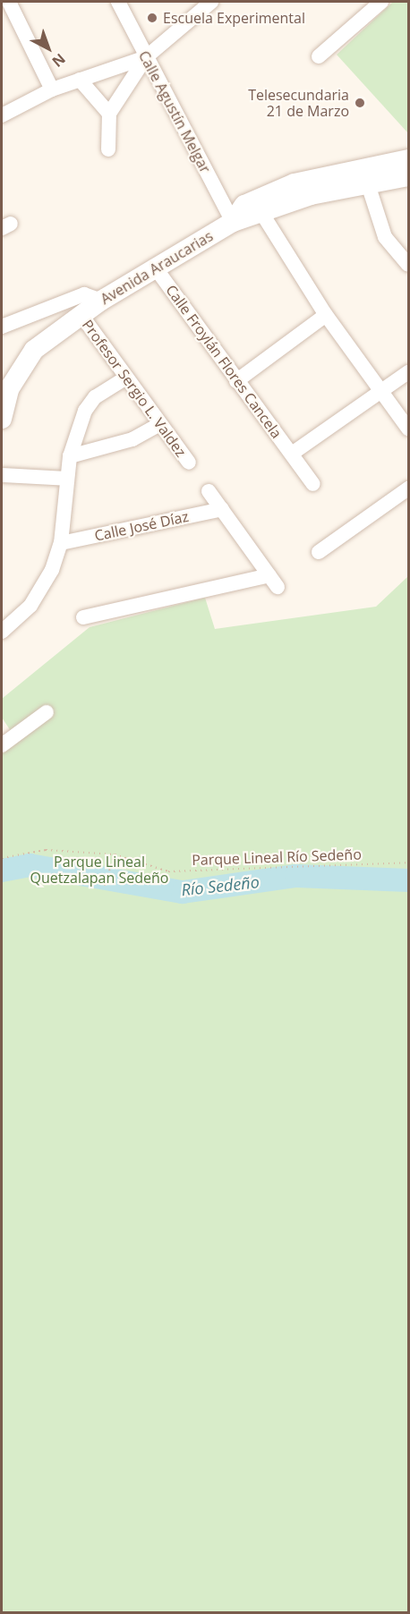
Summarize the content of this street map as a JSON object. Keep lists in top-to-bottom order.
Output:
{
  "streets": {
    "street": [
      "Calle Agustín Melgar",
      "Avenida Araucarias",
      "Calle Froylán Flores Cancela",
      "Profesor Sergio L. Valdez",
      "Calle José Díaz"
    ],
    "path": ["Parque Lineal Río Sedeño"]
  },
  "crossings": [
    ["Calle Agustín Melgar", "Avenida Araucarias"],
    ["Avenida Araucarias", "Calle Froylán Flores Cancela"],
    ["Avenida Araucarias", "Profesor Sergio L. Valdez"]
  ],
  "water": ["Río Sedeño"],
  "parks": ["Parque Lineal Quetzalapan Sedeño"],
  "places": ["Escuela Experimental", "Telesecundaria 21 de Marzo"],
  "north": "bottom right"
}
